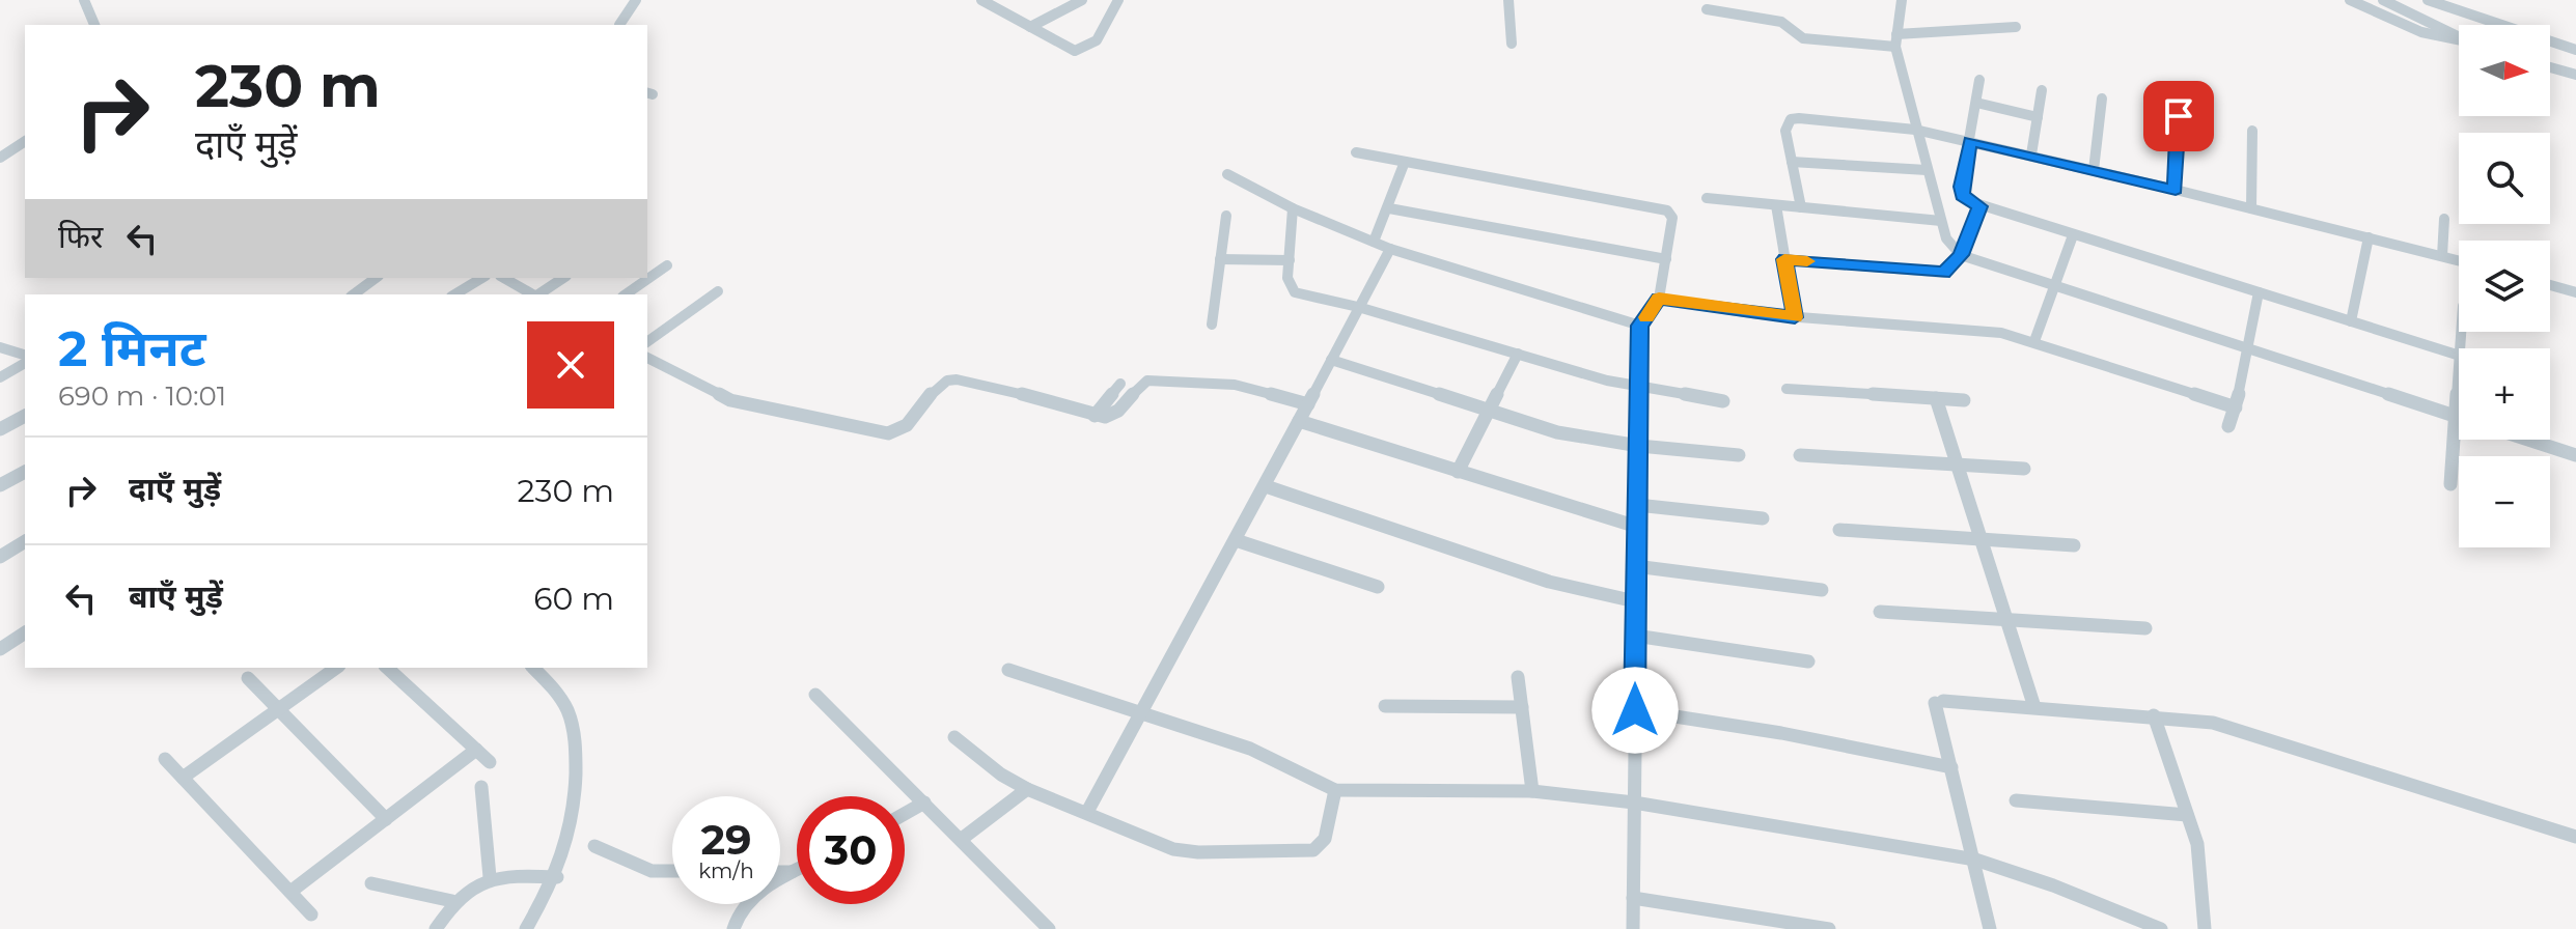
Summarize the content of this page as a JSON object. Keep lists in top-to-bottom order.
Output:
{
  "north": "right",
  "page": {
    "map_buttons": ["+", "−"],
    "turn": ["230 m", "दाएँ मुड़ें"],
    "then": "फिर",
    "heading": ["2 मिनट", "690 m · 10:01"],
    "list": [
      {
        "name": "दाएँ मुड़ें",
        "value": "230 m"
      },
      {
        "name": "बाएँ मुड़ें",
        "value": "60 m"
      }
    ],
    "speed": "29 km/h",
    "limit": "30"
  }
}
